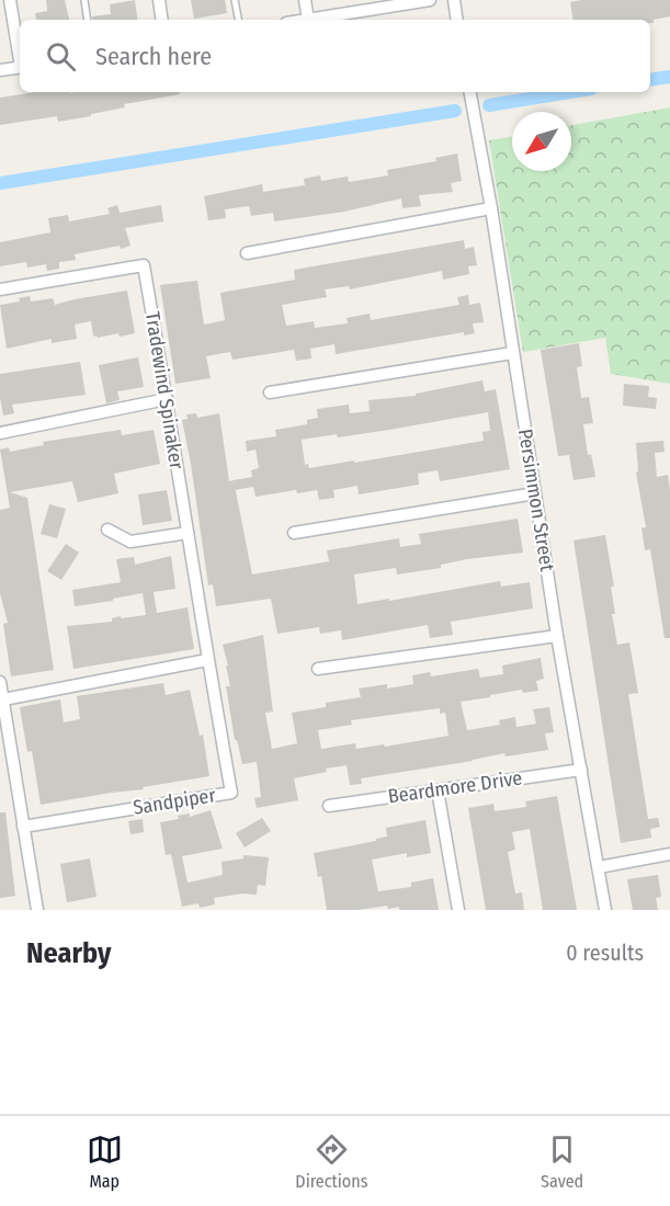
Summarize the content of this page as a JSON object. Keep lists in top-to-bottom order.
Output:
{
  "streets": {
    "street": [
      "Tradewind Spinaker",
      "Persimmon Street",
      "Beardmore Drive",
      "Sandpiper"
    ]
  },
  "crossings": [
    ["Tradewind Spinaker", "Sandpiper"],
    ["Persimmon Street", "Beardmore Drive"]
  ],
  "north": "bottom left",
  "page": {
    "search": "Search here",
    "heading": ["Nearby", "0 results"],
    "nav": ["Map", "Directions", "Saved"]
  }
}
